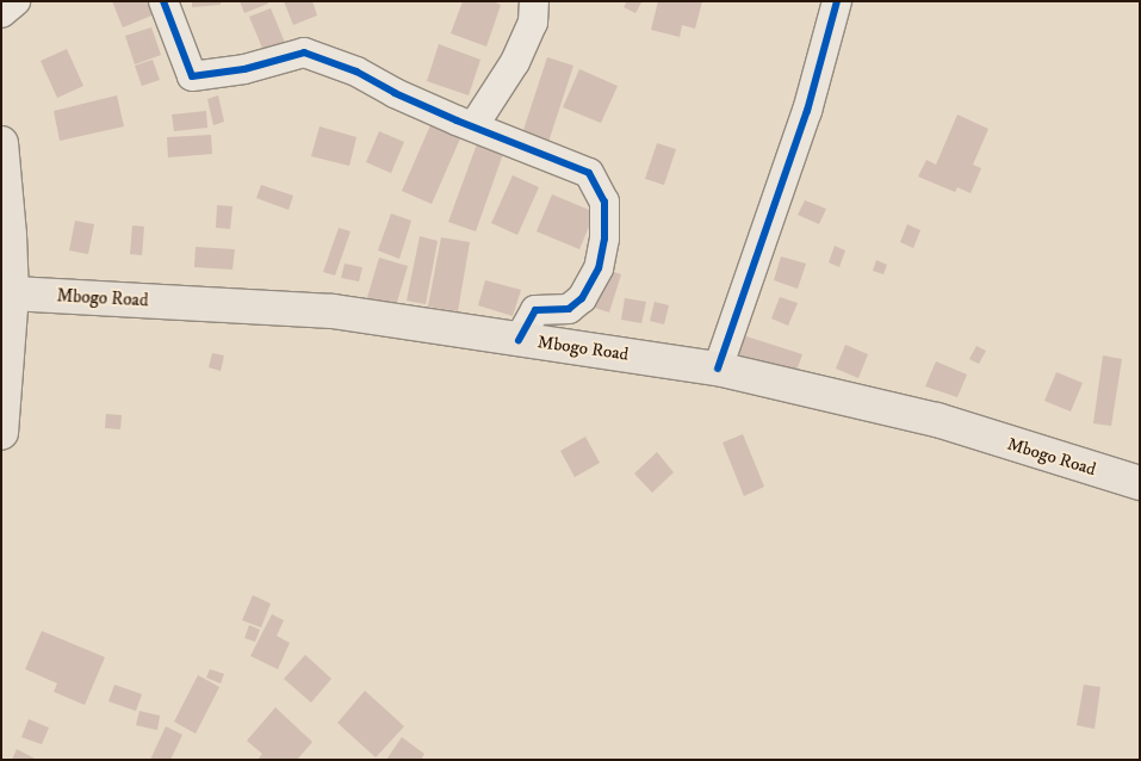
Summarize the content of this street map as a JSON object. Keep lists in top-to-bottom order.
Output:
{
  "streets": {
    "main road": ["Mbogo Road"]
  }
}
